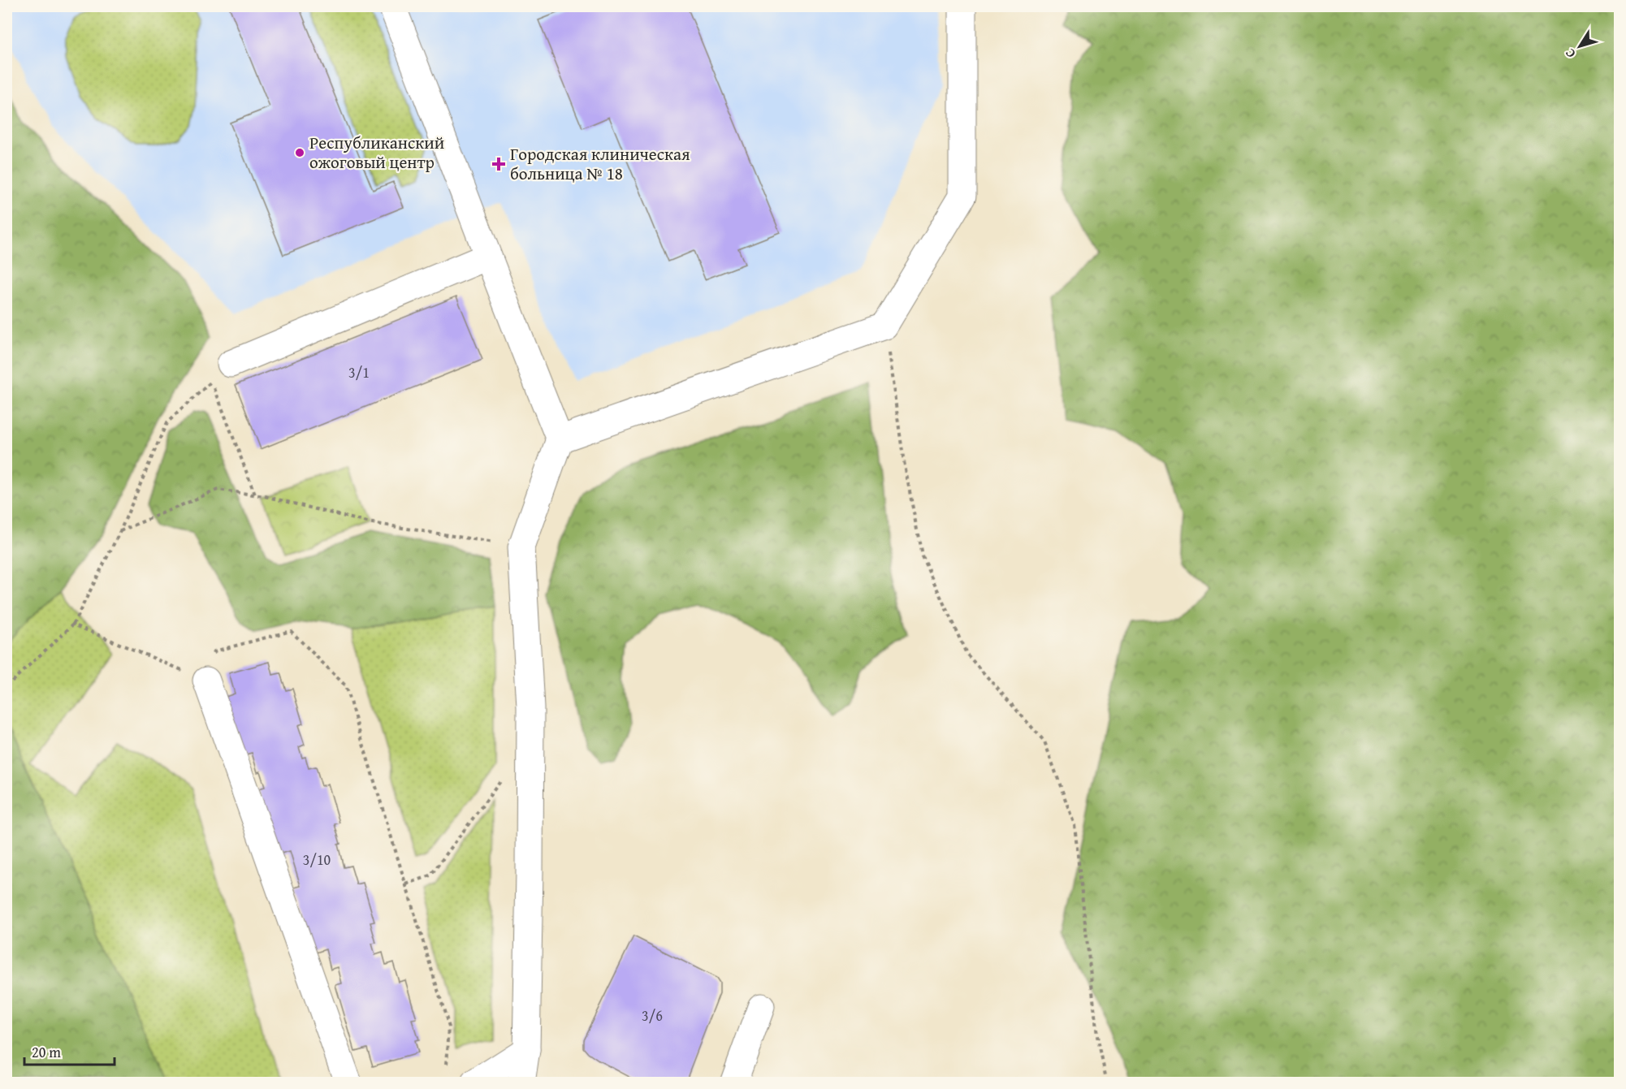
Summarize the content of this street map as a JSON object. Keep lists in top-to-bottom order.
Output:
{
  "places": {
    "other": ["Республиканский ожоговый центр"],
    "health": ["Городская клиническая больница № 18"]
  },
  "house_numbers": ["3/1", "3/10", "3/6"],
  "scale_bar": "20 m",
  "north": "bottom left"
}
